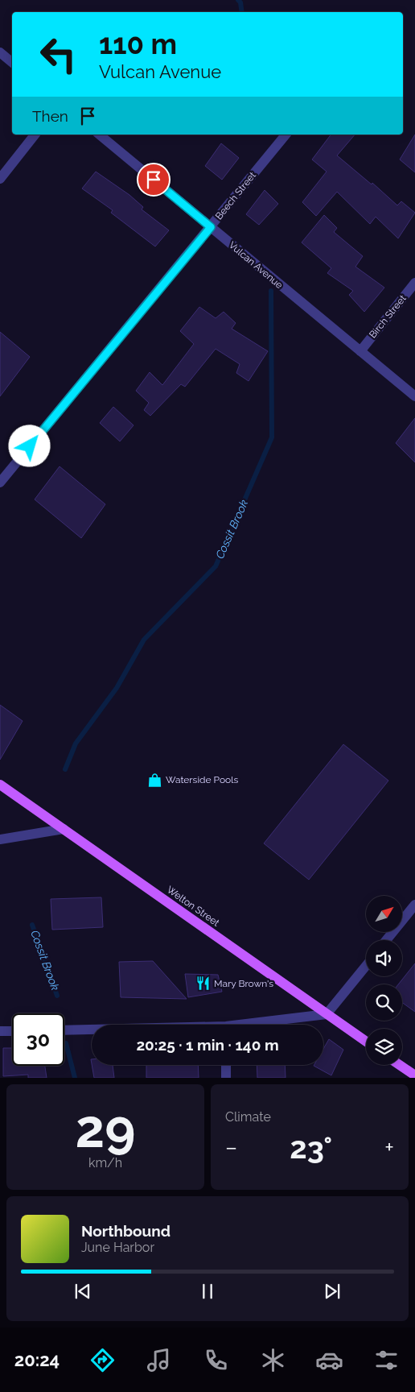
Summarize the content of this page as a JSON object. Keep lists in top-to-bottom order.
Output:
{
  "streets": {
    "main road": ["Welton Street"],
    "street": ["Beech Street", "Vulcan Avenue", "Birch Street"]
  },
  "crossings": [
    ["Beech Street", "Vulcan Avenue"],
    ["Vulcan Avenue", "Birch Street"]
  ],
  "water": ["Cossit Brook"],
  "places": {
    "shop": ["Waterside Pools"],
    "restaurant": ["Mary Brown's"]
  },
  "north": "top right",
  "page": {
    "turn": ["110 m", "Vulcan Avenue"],
    "then": "Then",
    "limit": "30",
    "trip": "20:25 · 1 min · 140 m",
    "tile": [
      ["29", "km/h"],
      "Climate"
    ],
    "heat": ["−", "23°", "+"],
    "song": ["Northbound", "June Harbor"],
    "tabs": "20:24"
  }
}
